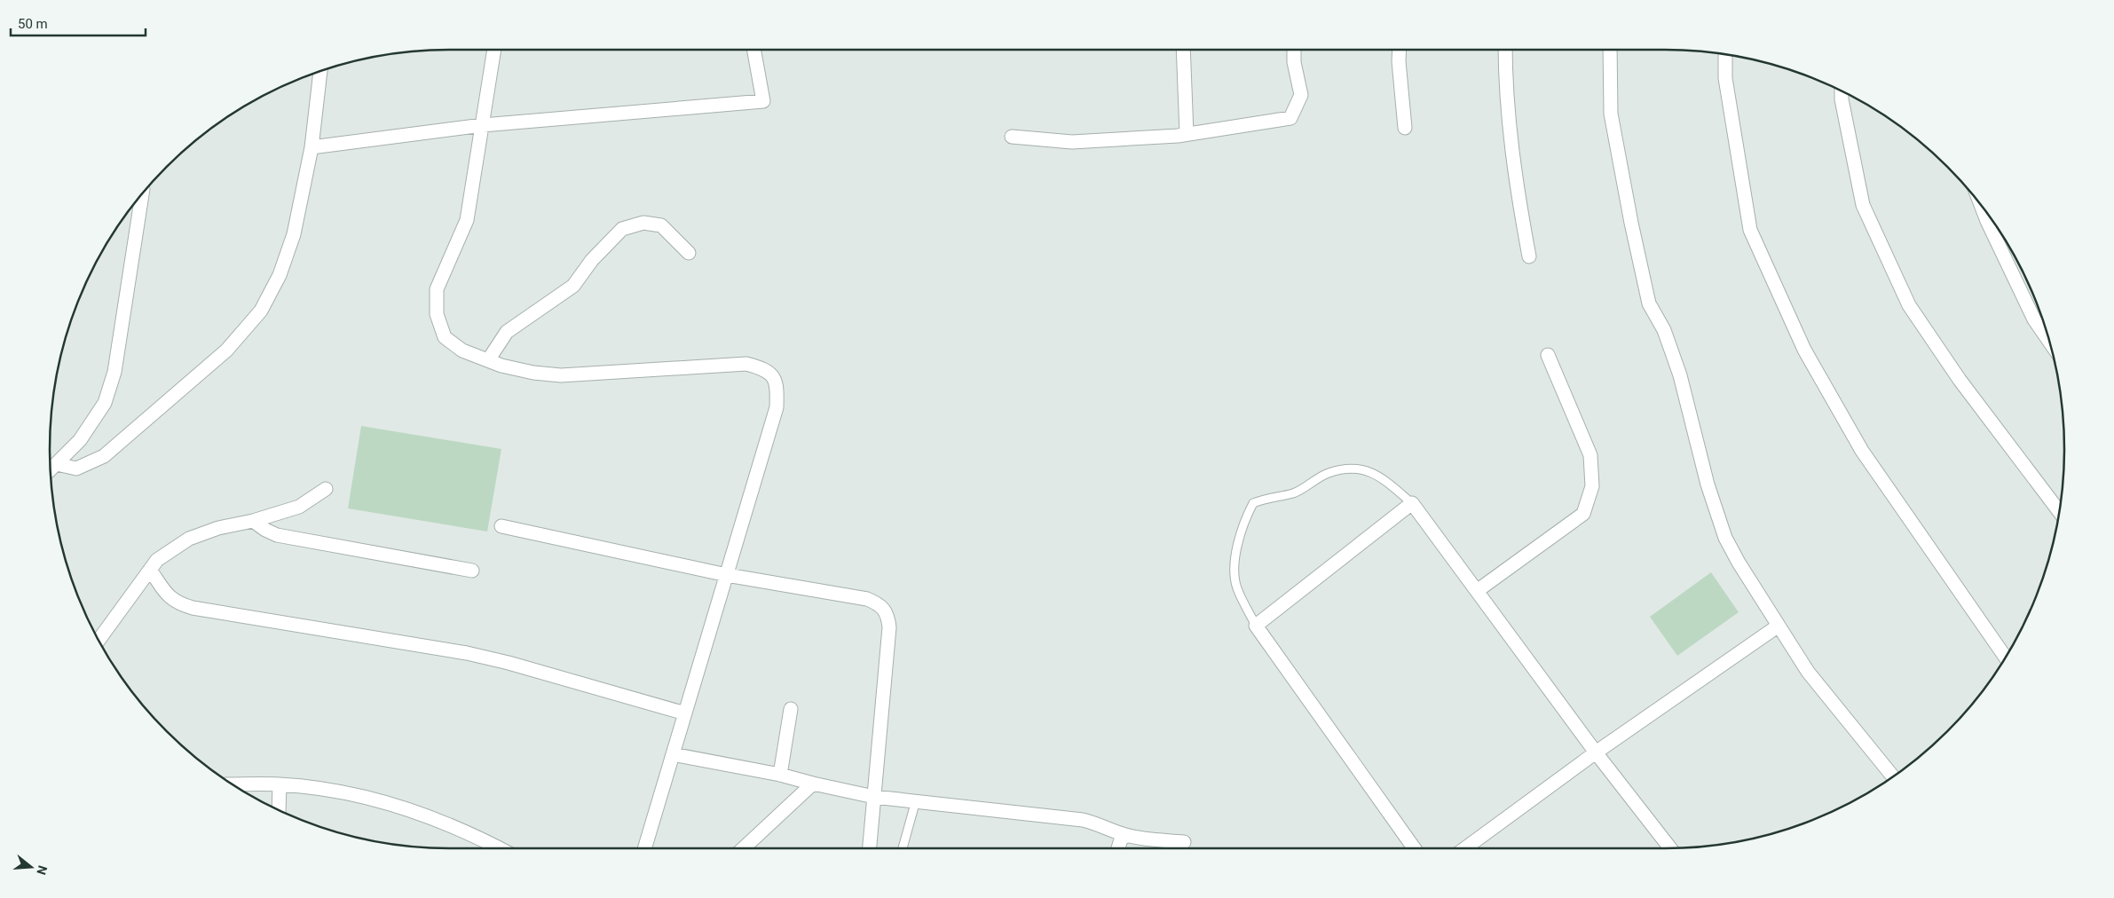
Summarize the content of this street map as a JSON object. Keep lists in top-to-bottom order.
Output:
{
  "scale_bar": "50 m",
  "north": "right"
}
